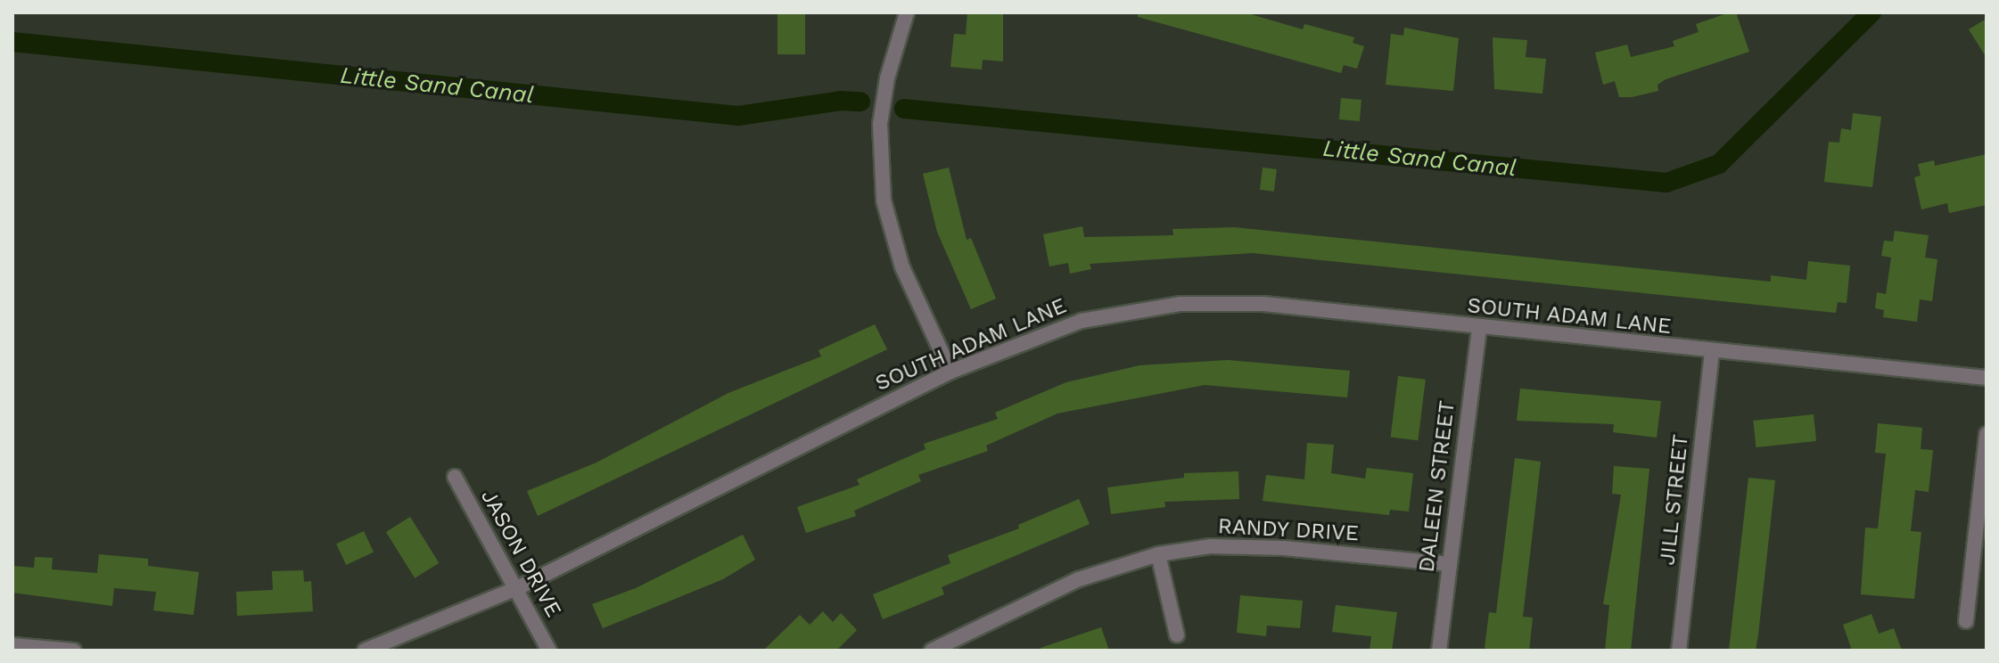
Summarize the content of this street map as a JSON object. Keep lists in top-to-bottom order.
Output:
{
  "streets": {
    "street": [
      "SOUTH ADAM LANE",
      "DALEEN STREET",
      "JILL STREET",
      "RANDY DRIVE",
      "JASON DRIVE"
    ]
  },
  "crossings": [
    ["SOUTH ADAM LANE", "DALEEN STREET"],
    ["SOUTH ADAM LANE", "JILL STREET"],
    ["SOUTH ADAM LANE", "JASON DRIVE"],
    ["DALEEN STREET", "RANDY DRIVE"]
  ],
  "water": ["Little Sand Canal"]
}
